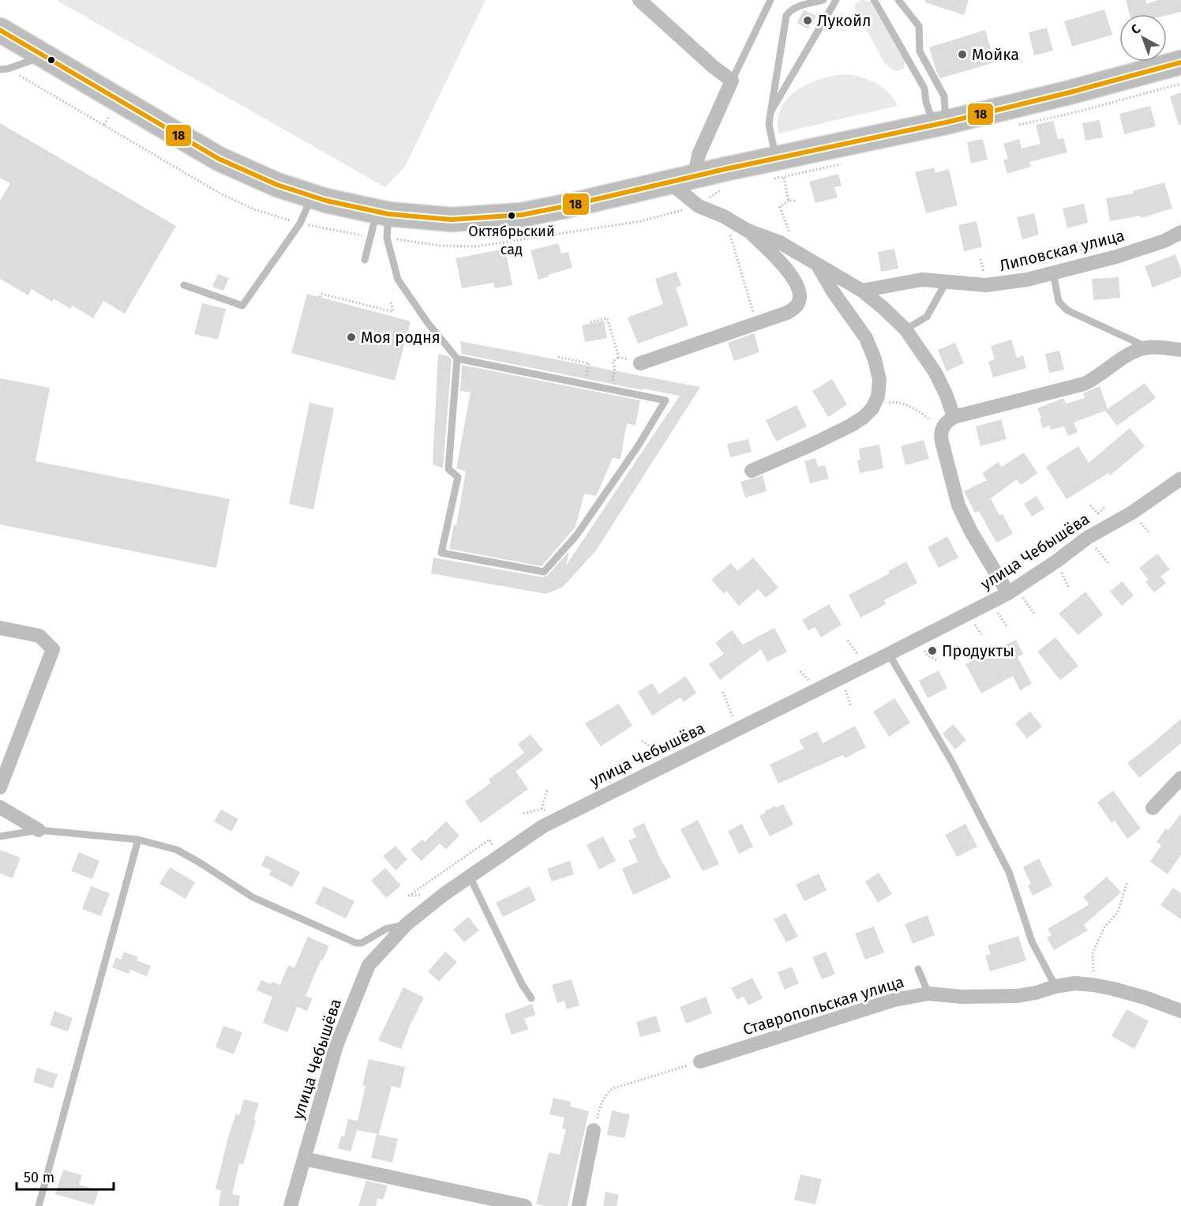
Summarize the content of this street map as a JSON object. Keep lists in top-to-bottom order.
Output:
{
  "streets": {
    "street": ["Липовская улица", "улица Чебышёва", "Ставропольская улица"]
  },
  "places": [
    "Лукойл",
    "Мойка",
    "Октябрьский сад",
    "Моя родня",
    "Продукты"
  ],
  "lines": ["transit line 18"],
  "scale_bar": "50 m",
  "north": "top left"
}
